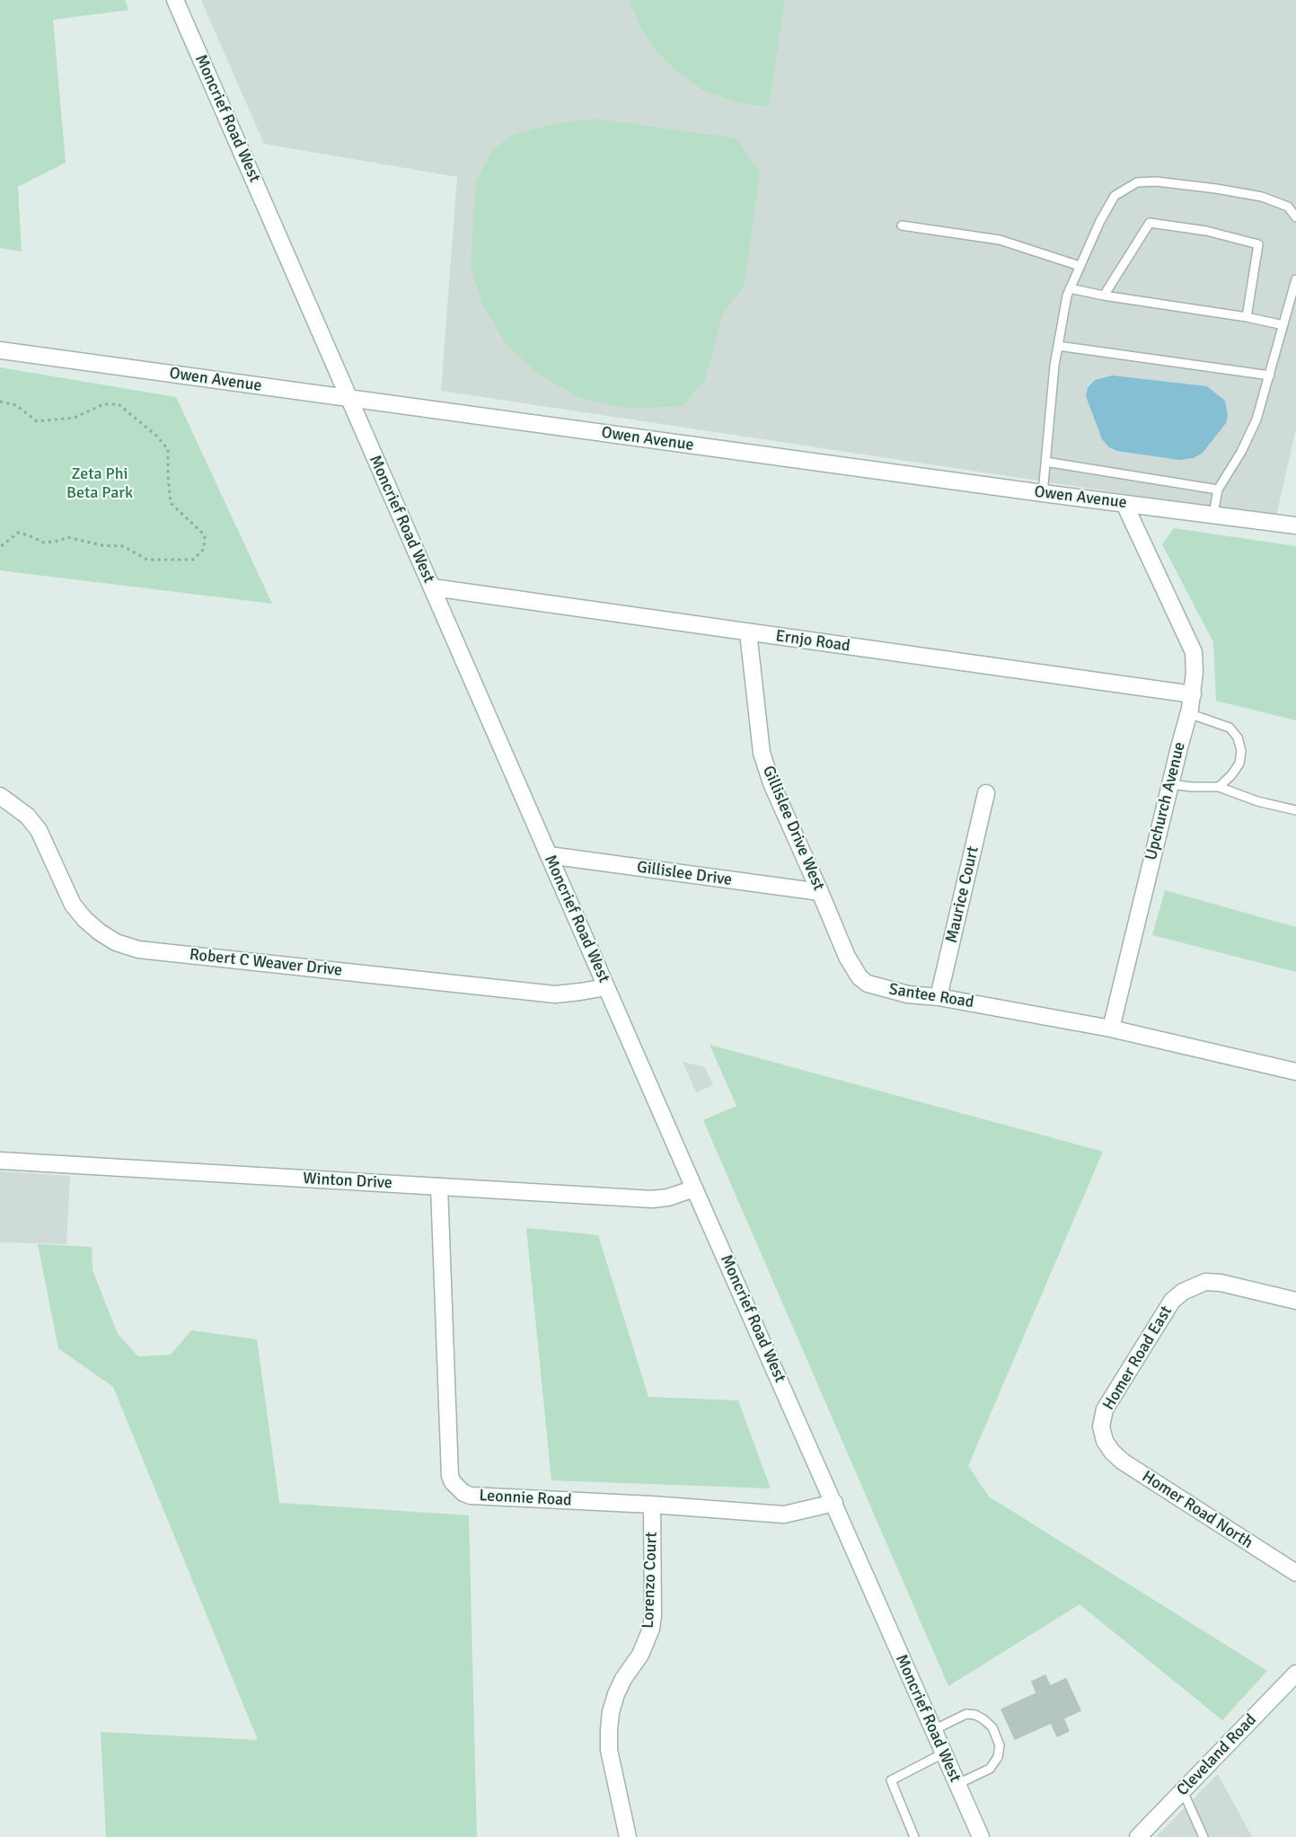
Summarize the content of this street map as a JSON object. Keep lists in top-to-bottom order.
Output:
{
  "streets": {
    "street": [
      "Moncrief Road West",
      "Owen Avenue",
      "Ernjo Road",
      "Upchurch Avenue",
      "Gillislee Drive West",
      "Gillislee Drive",
      "Maurice Court",
      "Robert C Weaver Drive",
      "Santee Road",
      "Winton Drive",
      "Homer Road East",
      "Leonnie Road",
      "Homer Road North",
      "Lorenzo Court",
      "Cleveland Road"
    ]
  },
  "crossings": [
    ["Moncrief Road West", "Owen Avenue"],
    ["Moncrief Road West", "Ernjo Road"],
    ["Moncrief Road West", "Gillislee Drive"],
    ["Moncrief Road West", "Robert C Weaver Drive"],
    ["Moncrief Road West", "Winton Drive"],
    ["Moncrief Road West", "Leonnie Road"],
    ["Owen Avenue", "Upchurch Avenue"],
    ["Ernjo Road", "Upchurch Avenue"],
    ["Ernjo Road", "Gillislee Drive West"],
    ["Upchurch Avenue", "Santee Road"],
    ["Gillislee Drive West", "Gillislee Drive"],
    ["Gillislee Drive West", "Santee Road"],
    ["Maurice Court", "Santee Road"],
    ["Winton Drive", "Leonnie Road"],
    ["Homer Road East", "Homer Road North"],
    ["Leonnie Road", "Lorenzo Court"]
  ],
  "parks": ["Zeta Phi Beta Park"]
}
